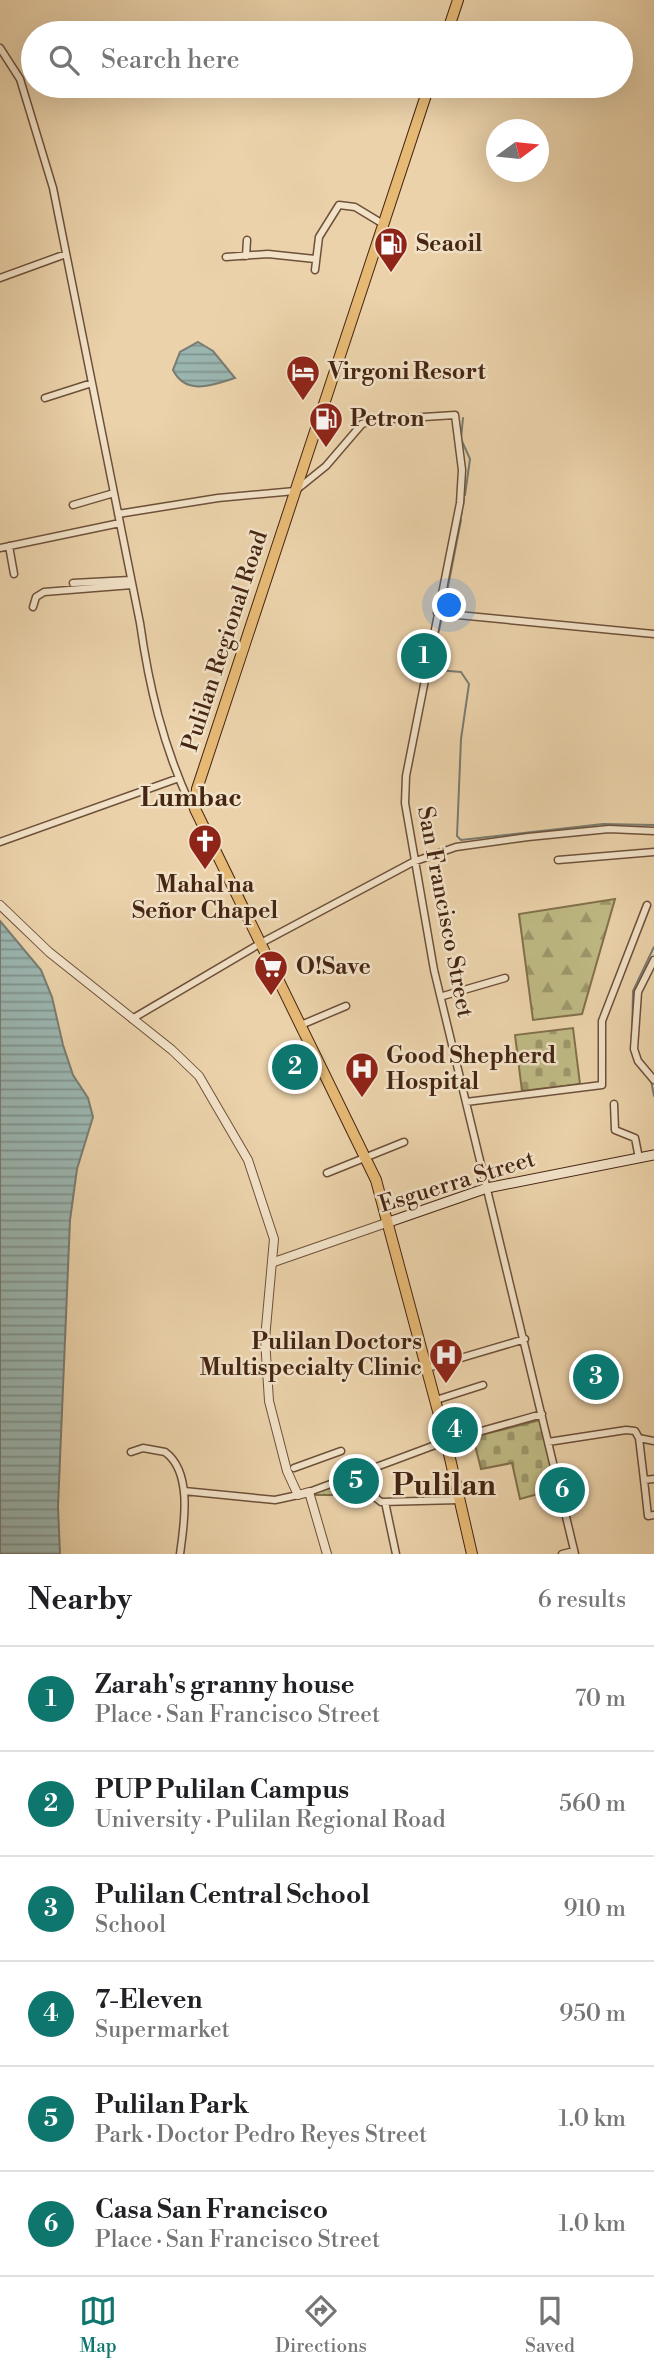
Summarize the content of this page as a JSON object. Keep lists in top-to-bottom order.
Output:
{
  "streets": {
    "main road": ["Pulilan Regional Road", "Esguerra Street"],
    "street": ["San Francisco Street"]
  },
  "crossings": [
    ["Pulilan Regional Road", "San Francisco Street"],
    ["San Francisco Street", "Esguerra Street"]
  ],
  "districts": ["Lumbac", "Pulilan"],
  "places": {
    "fuel station": ["Seaoil", "Petron"],
    "hotel": ["Virgoni Resort"],
    "church": ["Mahal na Señor Chapel"],
    "supermarket": ["O!Save"],
    "hospital": ["Good Shepherd Hospital", "Pulilan Doctors Multispecialty Clinic"]
  },
  "north": "right",
  "page": {
    "search": "Search here",
    "pins": [
      "1",
      "2",
      "3",
      "4",
      "5",
      "6"
    ],
    "heading": ["Nearby", "6 results"],
    "list": [
      {
        "mark": "1",
        "name": "Zarah's granny house",
        "note": "Place · San Francisco Street",
        "value": "70 m"
      },
      {
        "mark": "2",
        "name": "PUP Pulilan Campus",
        "note": "University · Pulilan Regional Road",
        "value": "560 m"
      },
      {
        "mark": "3",
        "name": "Pulilan Central School",
        "note": "School",
        "value": "910 m"
      },
      {
        "mark": "4",
        "name": "7-Eleven",
        "note": "Supermarket",
        "value": "950 m"
      },
      {
        "mark": "5",
        "name": "Pulilan Park",
        "note": "Park · Doctor Pedro Reyes Street",
        "value": "1.0 km"
      },
      {
        "mark": "6",
        "name": "Casa San Francisco",
        "note": "Place · San Francisco Street",
        "value": "1.0 km"
      }
    ],
    "nav": ["Map", "Directions", "Saved"]
  }
}
